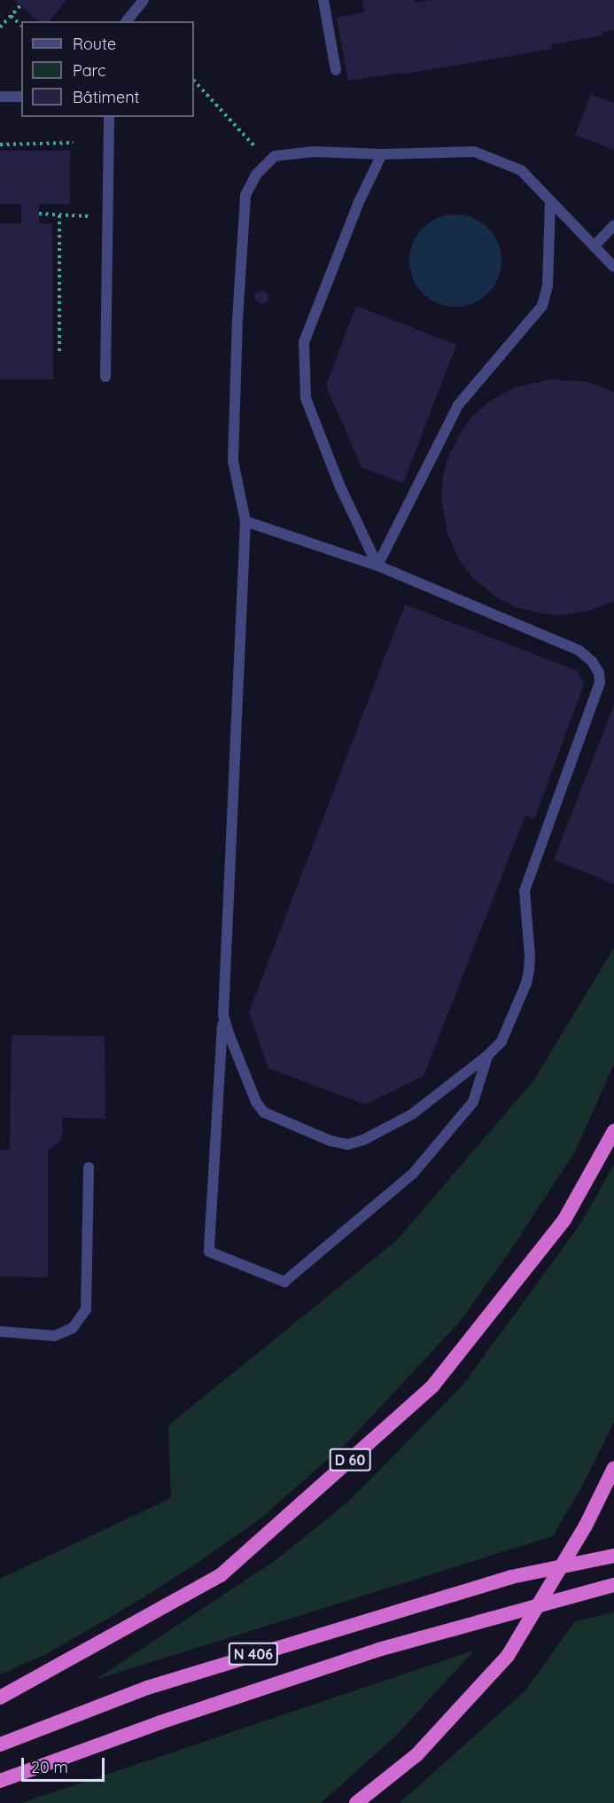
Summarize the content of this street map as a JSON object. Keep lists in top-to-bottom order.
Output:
{
  "streets": {
    "highway": ["D 60", "N 406"]
  },
  "legend": ["Route", "Parc", "Bâtiment"],
  "scale_bar": "20 m"
}
